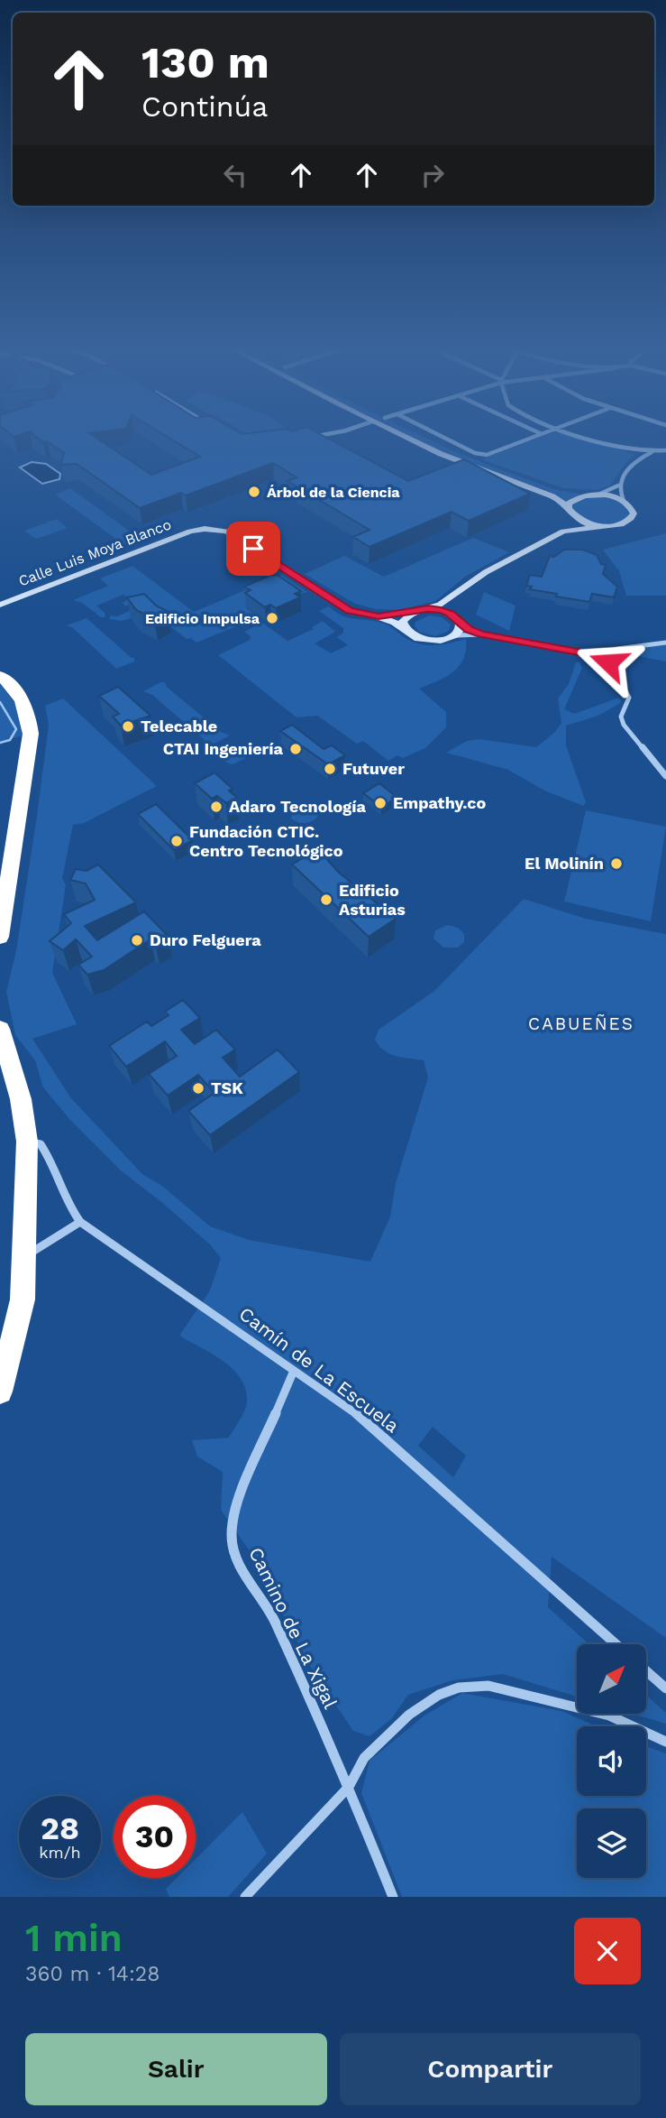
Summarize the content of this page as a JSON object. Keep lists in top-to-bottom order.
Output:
{
  "streets": {
    "street": ["Calle Luis Moya Blanco", "Camín de La Escuela", "Camino de La Xigal"]
  },
  "crossings": [
    ["Camín de La Escuela", "Camino de La Xigal"]
  ],
  "districts": ["CABUEÑES"],
  "places": [
    "Árbol de la Ciencia",
    "Edificio Impulsa",
    "Telecable",
    "CTAI Ingeniería",
    "Futuver",
    "Empathy.co",
    "Adaro Tecnología",
    "Fundación CTIC. Centro Tecnológico",
    "El Molinín",
    "Edificio Asturias",
    "Duro Felguera",
    "TSK"
  ],
  "north": "top right",
  "page": {
    "turn": ["130 m", "Continúa"],
    "speed": "28 km/h",
    "limit": "30",
    "heading": ["1 min", "360 m · 14:28"],
    "buttons": ["Salir", "Compartir"]
  }
}
